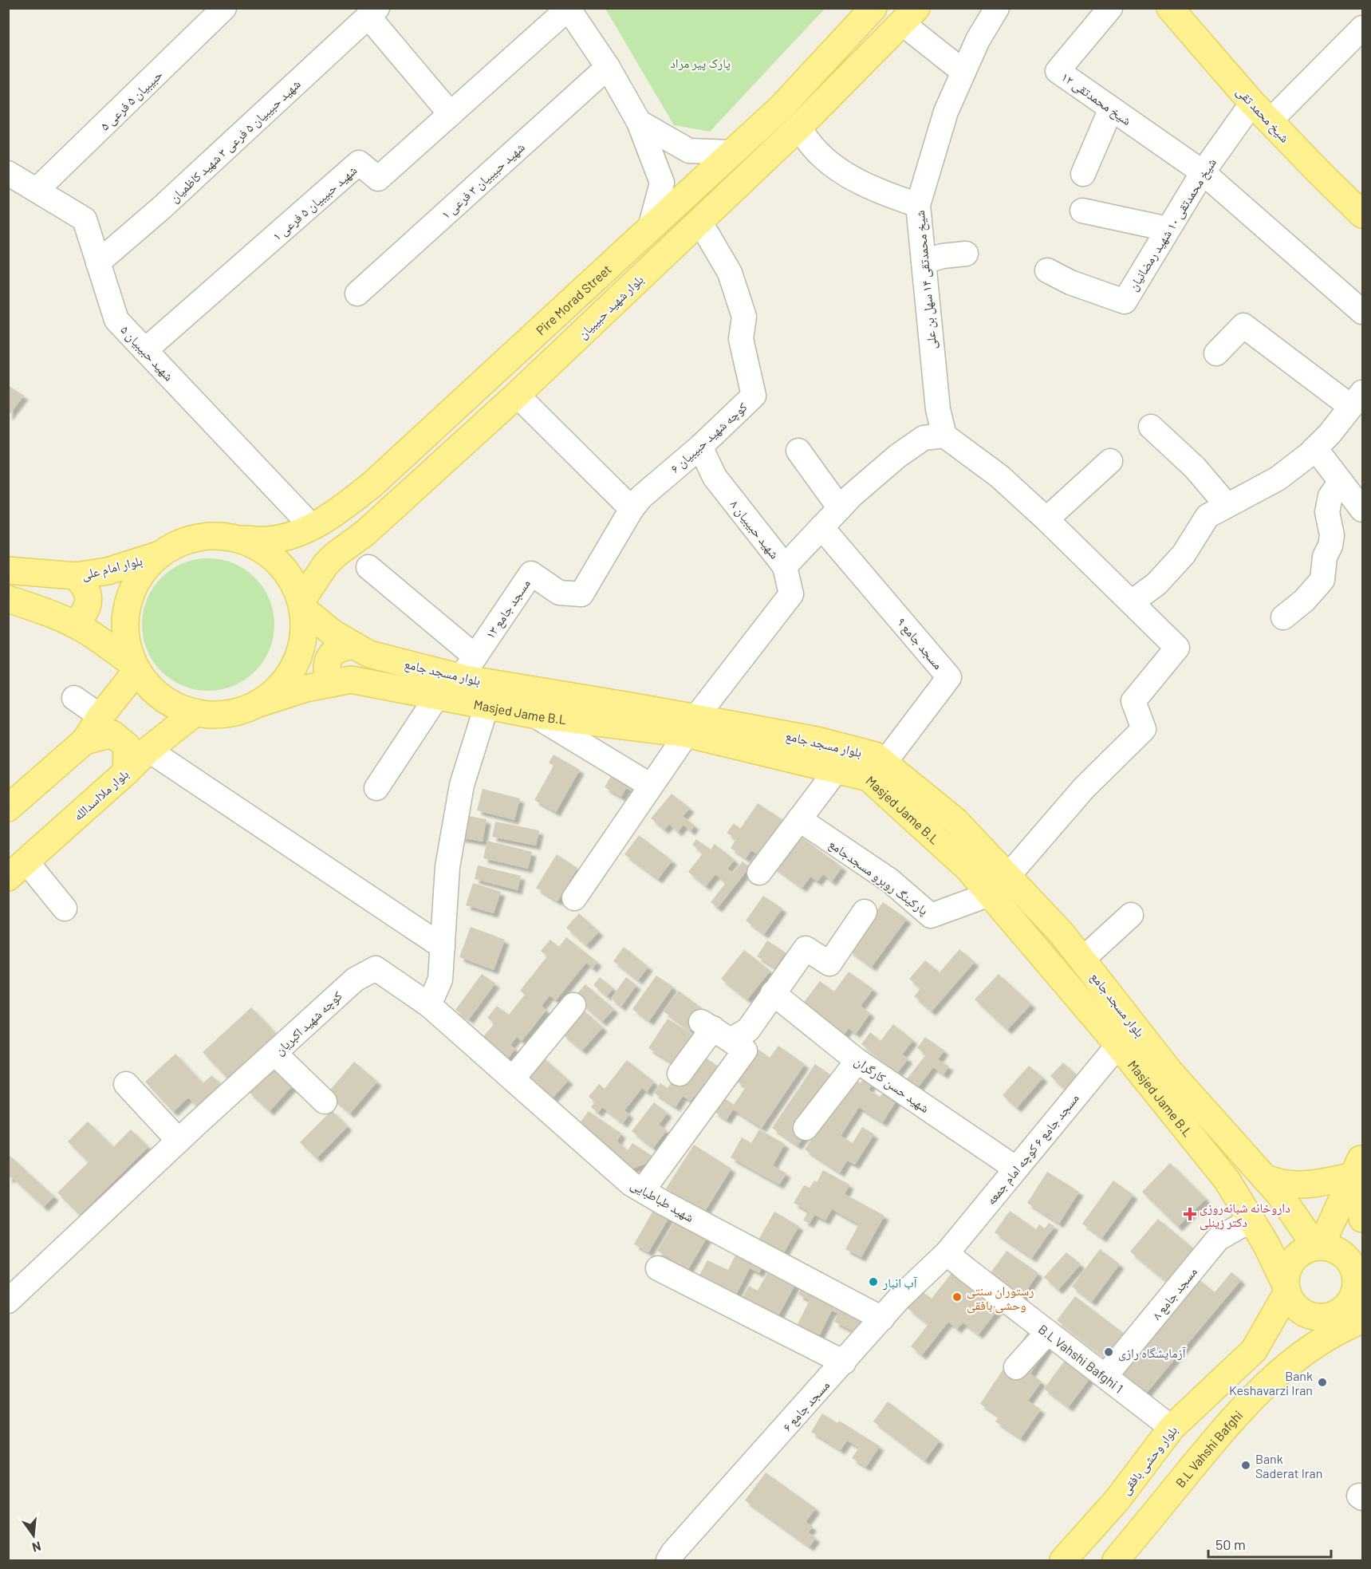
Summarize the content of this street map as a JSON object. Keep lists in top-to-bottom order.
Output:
{
  "streets": {
    "main road": [
      "شیخ محمد تقی",
      "Pire Morad Street",
      "بلوار شهید حبیبیان",
      "بلوار امام علی",
      "بلوار مسجد جامع",
      "Masjed Jame B.L",
      "بلوار ملااسدالله",
      "B.L Vahshi Bafghi",
      "بلوار وحشی بافقی"
    ],
    "street": [
      "شیخ محمدتقی ۱۲",
      "حبیبیان ۵ فرعی ۵",
      "شهید حبیبیان ۵ فرعی ۳ شهید کاظمیان",
      "شهید حبیبیان ۳ فرعی ۱",
      "شهید حبیبیان ۵ فرعی ۱",
      "شیخ محمدتقی ۱۰ شهید رمضانیان",
      "شیخ محمدتقی ۱۴ سهل بن علی",
      "شهید حبیبیان ۵",
      "کوچه شهید حبیبیان ۶",
      "شهید حبیبیان ۸",
      "مسجد جامع ۱۳",
      "مسجد جامع ۹",
      "پارکینگ روبرو مسجدجامع",
      "کوچه شهید اکبریان",
      "شهید حسن کارگران",
      "مسجد جامع ۶ کوچه امام جمعه",
      "شهید طباطبایی",
      "مسجد جامع ۸",
      "B.L Vahshi Bafghi 1",
      "مسجد جامع ۶"
    ]
  },
  "crossings": [
    ["شیخ محمدتقی ۱۲", "شیخ محمدتقی ۱۰ شهید رمضانیان"],
    ["حبیبیان ۵ فرعی ۵", "شهید حبیبیان ۵"],
    ["شیخ محمد تقی", "شیخ محمدتقی ۱۰ شهید رمضانیان"],
    ["شهید حبیبیان ۵ فرعی ۳ شهید کاظمیان", "شهید حبیبیان ۵"],
    ["شهید حبیبیان ۵ فرعی ۱", "شهید حبیبیان ۵"],
    ["Pire Morad Street", "شهید حبیبیان ۵"],
    ["بلوار شهید حبیبیان", "کوچه شهید حبیبیان ۶"],
    ["بلوار شهید حبیبیان", "بلوار مسجد جامع"],
    ["کوچه شهید حبیبیان ۶", "شهید حبیبیان ۸"],
    ["کوچه شهید حبیبیان ۶", "مسجد جامع ۱۳"],
    ["شهید حبیبیان ۸", "مسجد جامع ۹"],
    ["مسجد جامع ۱۳", "بلوار مسجد جامع"],
    ["مسجد جامع ۹", "بلوار مسجد جامع"],
    ["بلوار مسجد جامع", "Masjed Jame B.L"],
    ["بلوار مسجد جامع", "پارکینگ روبرو مسجدجامع"],
    ["بلوار مسجد جامع", "B.L Vahshi Bafghi"],
    ["بلوار مسجد جامع", "بلوار وحشی بافقی"],
    ["Masjed Jame B.L", "پارکینگ روبرو مسجدجامع"],
    ["Masjed Jame B.L", "مسجد جامع ۶ کوچه امام جمعه"],
    ["Masjed Jame B.L", "مسجد جامع ۸"],
    ["Masjed Jame B.L", "B.L Vahshi Bafghi"],
    ["Masjed Jame B.L", "بلوار وحشی بافقی"],
    ["کوچه شهید اکبریان", "شهید طباطبایی"],
    ["شهید حسن کارگران", "مسجد جامع ۶ کوچه امام جمعه"],
    ["مسجد جامع ۶ کوچه امام جمعه", "B.L Vahshi Bafghi 1"],
    ["مسجد جامع ۶ کوچه امام جمعه", "مسجد جامع ۶"],
    ["شهید طباطبایی", "مسجد جامع ۶"],
    ["مسجد جامع ۸", "B.L Vahshi Bafghi 1"],
    ["B.L Vahshi Bafghi 1", "مسجد جامع ۶"],
    ["B.L Vahshi Bafghi 1", "بلوار وحشی بافقی"],
    ["B.L Vahshi Bafghi", "بلوار وحشی بافقی"]
  ],
  "parks": ["پارک پیر مراد"],
  "places": {
    "health": ["داروخانه شبانه‌روزی دکتر زینلی"],
    "other": [
      "آب انبار",
      "رستوران سنتی وحشی بافقی",
      "آزمایشگاه رازی",
      "Bank Keshavarzi Iran",
      "Bank Saderat Iran"
    ]
  },
  "scale_bar": "50 m",
  "north": "bottom"
}
